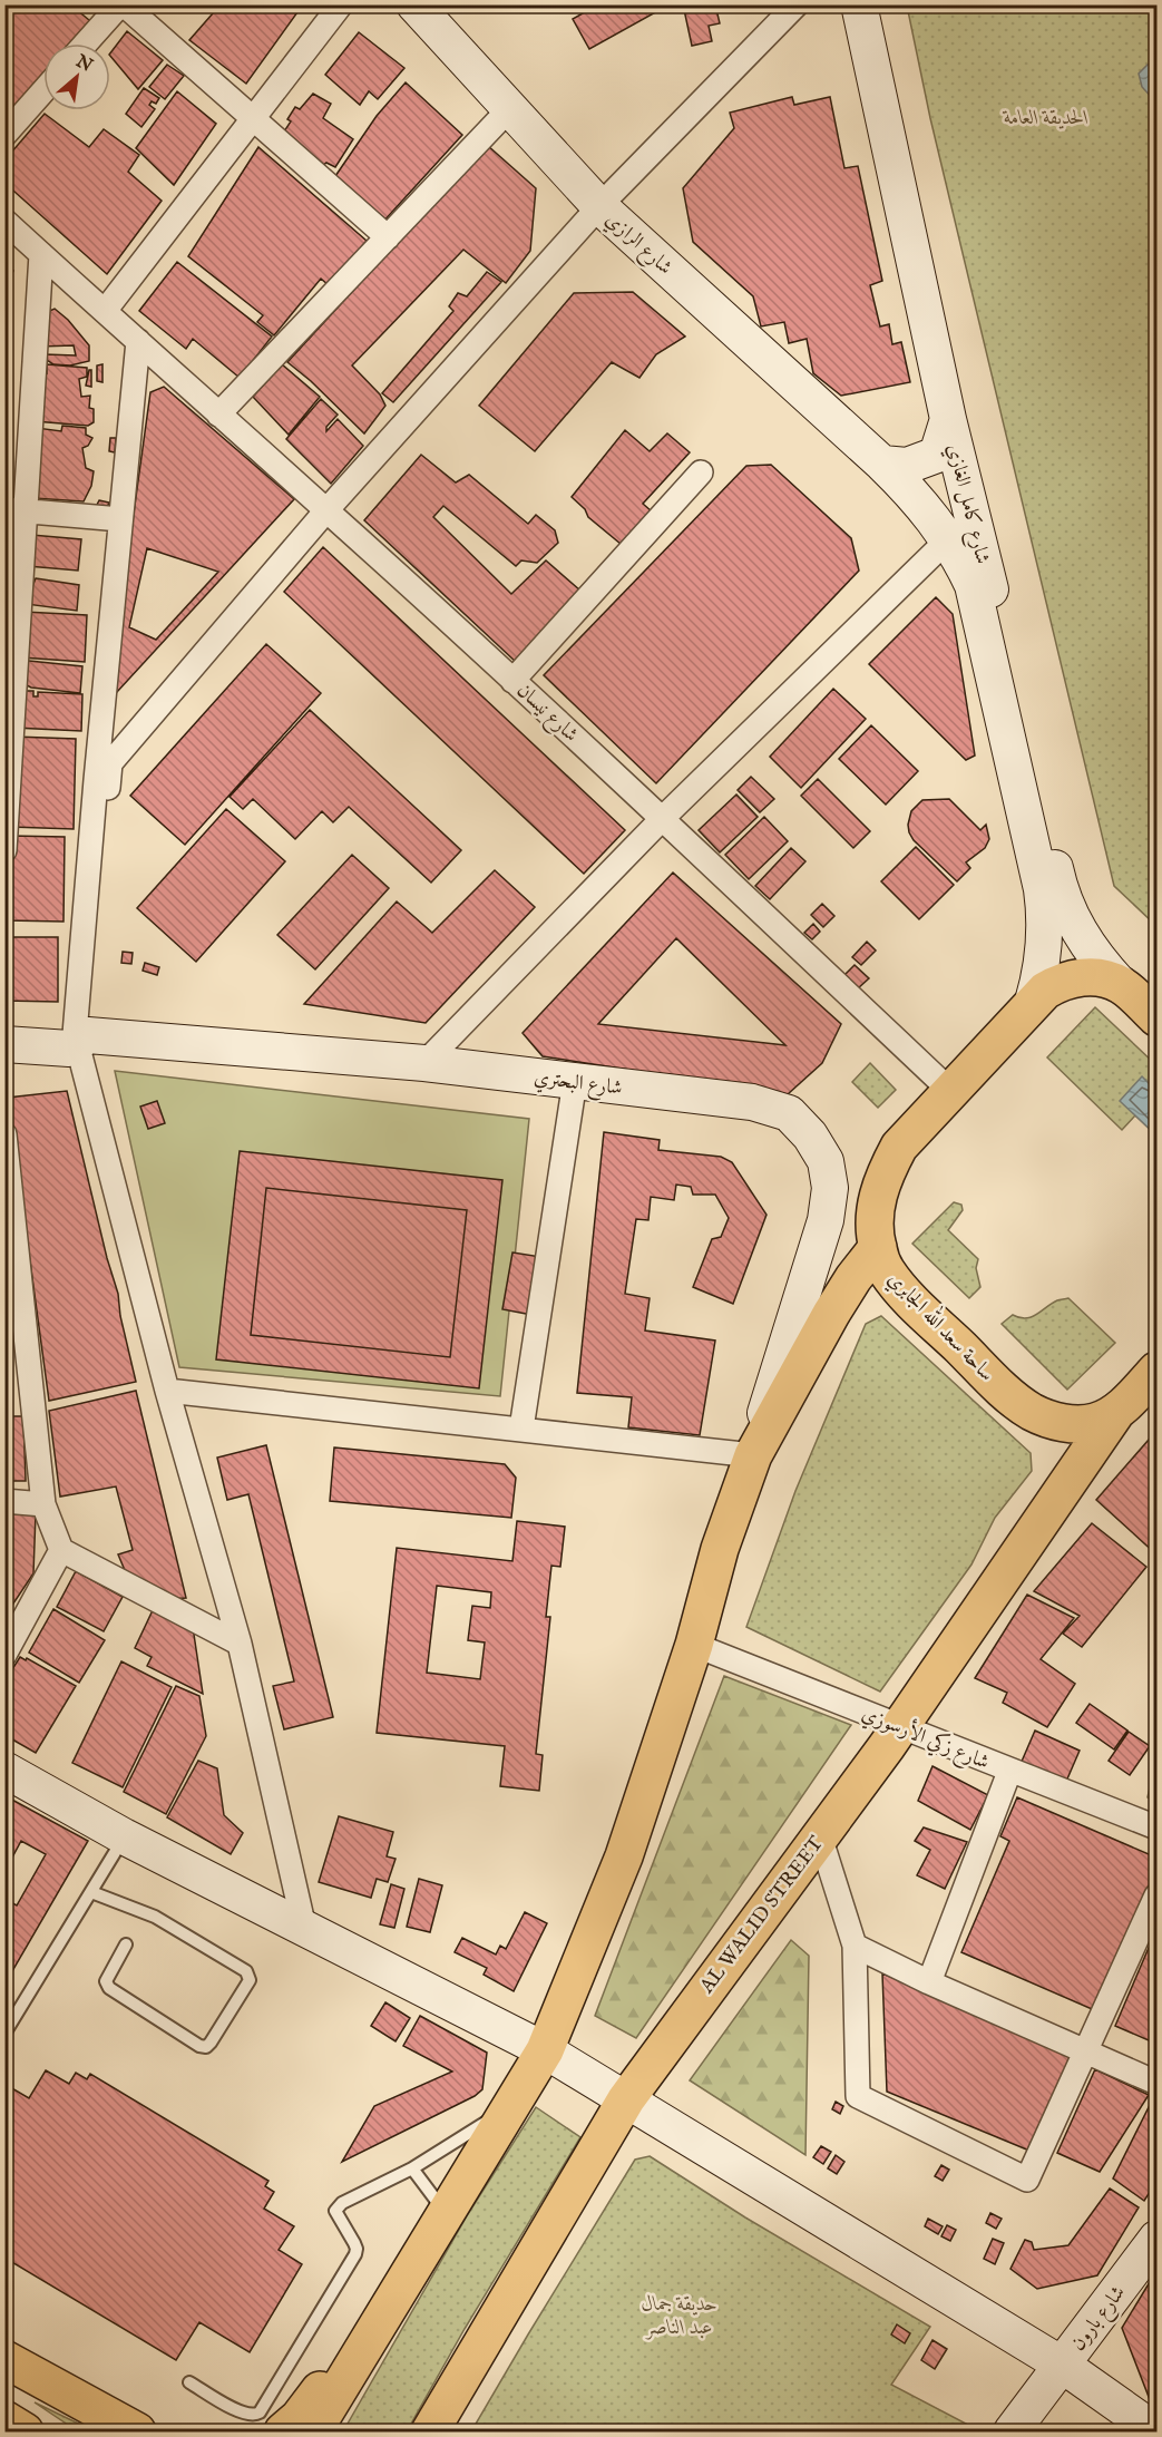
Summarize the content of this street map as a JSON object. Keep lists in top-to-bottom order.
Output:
{
  "streets": {
    "main road": [
      "شارع الرازي",
      "شارع كامل الغازي",
      "شارع البحتري",
      "ساحة سعد الله الجابري",
      "AL WALID STREET",
      "شارع بارون"
    ],
    "street": ["شارع نيسان", "شارع زكي الأرسوزي"]
  },
  "crossings": [
    ["شارع الرازي", "شارع كامل الغازي"],
    ["شارع كامل الغازي", "ساحة سعد الله الجابري"],
    ["شارع نيسان", "ساحة سعد الله الجابري"],
    ["ساحة سعد الله الجابري", "AL WALID STREET"],
    ["شارع زكي الأرسوزي", "AL WALID STREET"]
  ],
  "parks": ["الحديقة العامة", "حديقة جمال عبد الناصر"],
  "north": "top right"
}
